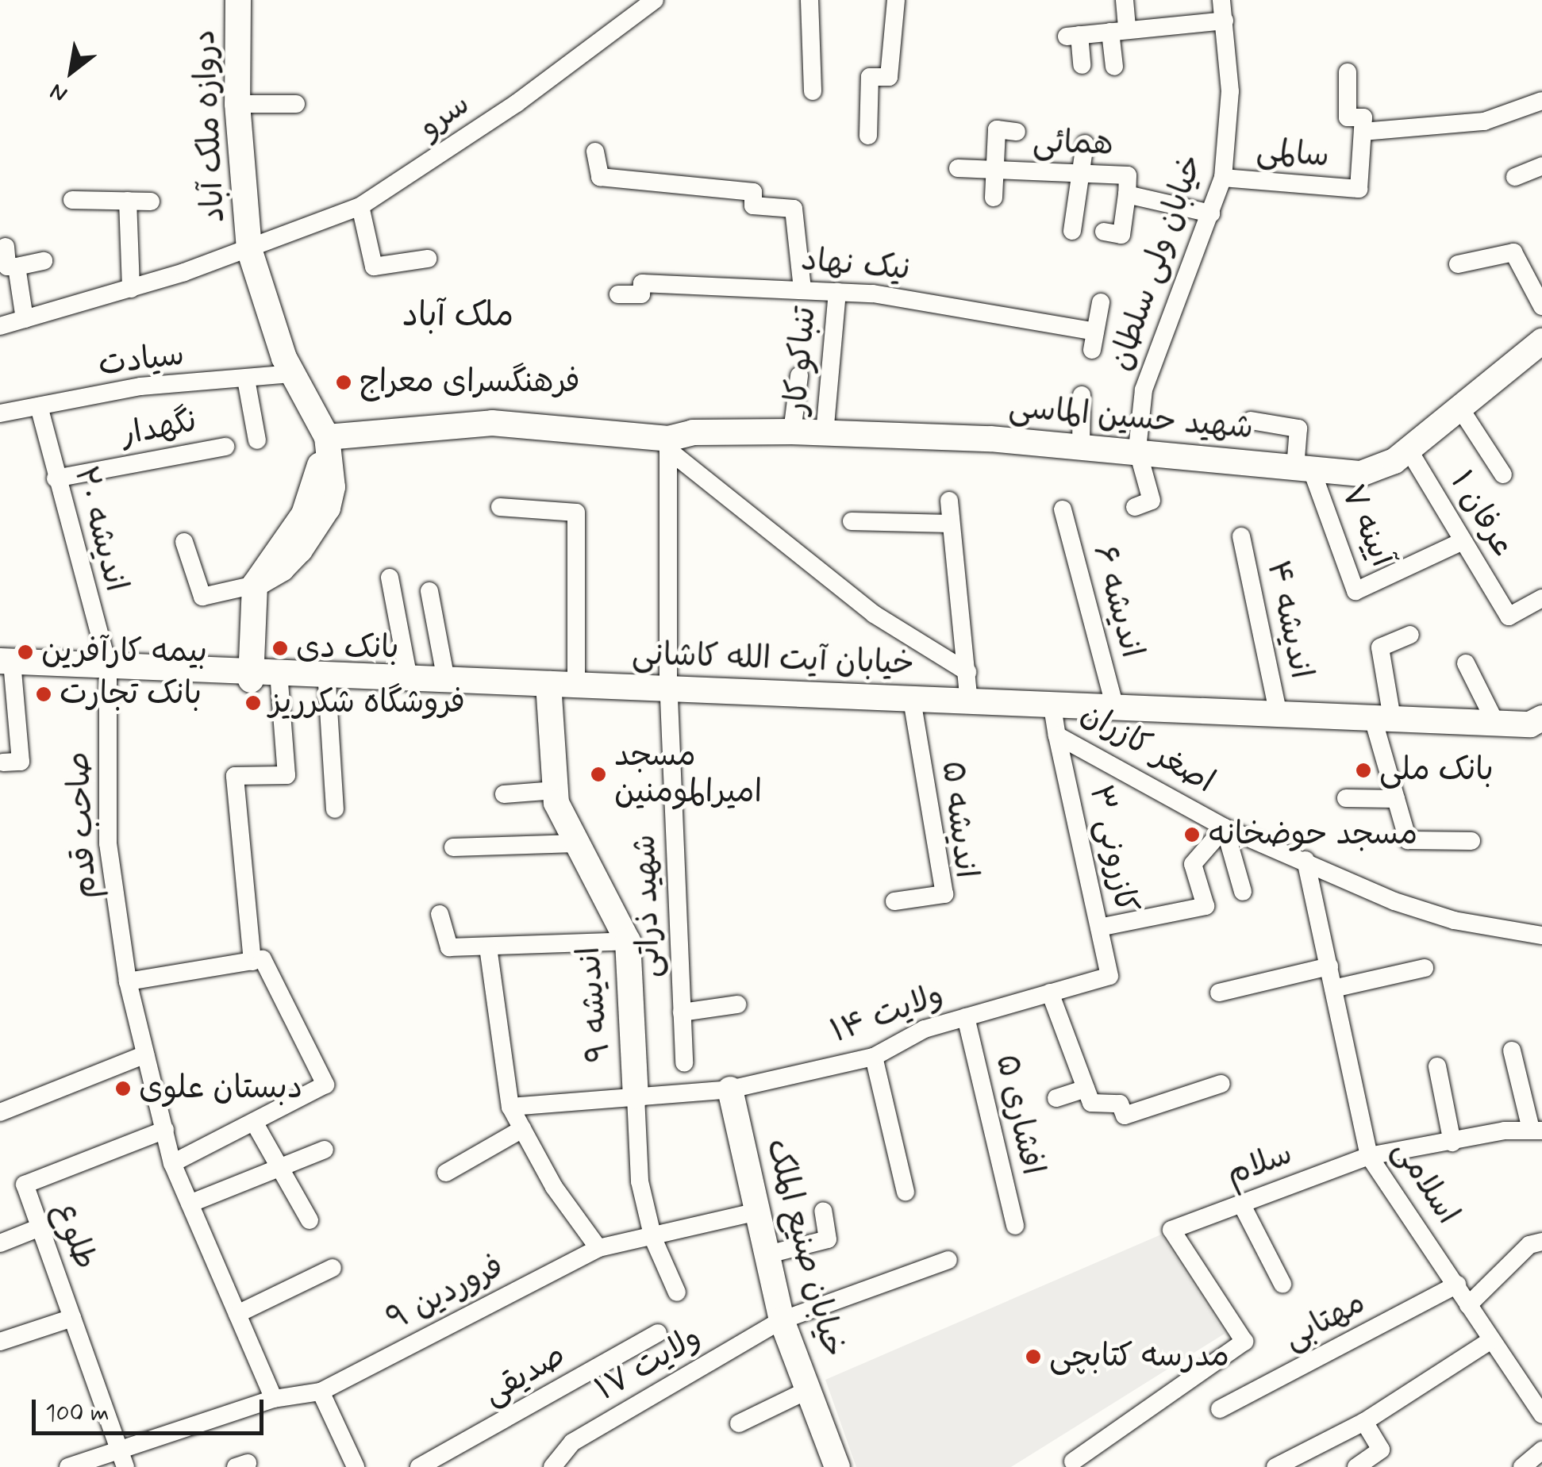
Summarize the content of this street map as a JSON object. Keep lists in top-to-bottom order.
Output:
{
  "streets": {
    "main road": [
      "دروازه ملک آباد",
      "شهید حسین الماسی",
      "خیابان آیت الله کاشانی",
      "اندیشه ۹",
      "خیابان صنیع الملک"
    ],
    "street": [
      "سرو",
      "همائی",
      "سالمی",
      "خیابان ولی سلطان",
      "نیک نهاد",
      "سیادت",
      "تنباکو کار",
      "نگهدار",
      "عرفان ۱",
      "آیینه ۷",
      "اندیشه ۲۰",
      "اندیشه ۶",
      "اندیشه ۴",
      "اصغر کازران",
      "اندیشه ۵",
      "صاحب قدم",
      "کازرونی ۳",
      "شهید ذراتی",
      "ولایت ۱۴",
      "افشاری ۵",
      "سلام",
      "اسلامی",
      "طلوع",
      "فروردین ۹",
      "مهتابی",
      "ولایت ۱۷",
      "صدیقی"
    ]
  },
  "crossings": [
    ["سرو", "دروازه ملک آباد"],
    ["دروازه ملک آباد", "سیادت"],
    ["دروازه ملک آباد", "شهید حسین الماسی"],
    ["همائی", "خیابان ولی سلطان"],
    ["سالمی", "خیابان ولی سلطان"],
    ["خیابان ولی سلطان", "شهید حسین الماسی"],
    ["نیک نهاد", "تنباکو کار"],
    ["سیادت", "اندیشه ۲۰"],
    ["تنباکو کار", "شهید حسین الماسی"],
    ["شهید حسین الماسی", "عرفان ۱"],
    ["شهید حسین الماسی", "آیینه ۷"],
    ["شهید حسین الماسی", "شهید ذراتی"],
    ["نگهدار", "اندیشه ۲۰"],
    ["عرفان ۱", "آیینه ۷"],
    ["اندیشه ۲۰", "خیابان آیت الله کاشانی"],
    ["اندیشه ۲۰", "صاحب قدم"],
    ["اندیشه ۶", "خیابان آیت الله کاشانی"],
    ["اندیشه ۴", "خیابان آیت الله کاشانی"],
    ["خیابان آیت الله کاشانی", "اصغر کازران"],
    ["خیابان آیت الله کاشانی", "اندیشه ۵"],
    ["خیابان آیت الله کاشانی", "صاحب قدم"],
    ["خیابان آیت الله کاشانی", "کازرونی ۳"],
    ["خیابان آیت الله کاشانی", "شهید ذراتی"],
    ["خیابان آیت الله کاشانی", "اندیشه ۹"],
    ["اصغر کازران", "کازرونی ۳"],
    ["اصغر کازران", "اسلامی"],
    ["صاحب قدم", "طلوع"],
    ["صاحب قدم", "فروردین ۹"],
    ["کازرونی ۳", "ولایت ۱۴"],
    ["اندیشه ۹", "ولایت ۱۴"],
    ["ولایت ۱۴", "افشاری ۵"],
    ["ولایت ۱۴", "خیابان صنیع الملک"],
    ["سلام", "اسلامی"],
    ["اسلامی", "مهتابی"],
    ["طلوع", "فروردین ۹"],
    ["خیابان صنیع الملک", "فروردین ۹"],
    ["خیابان صنیع الملک", "ولایت ۱۷"]
  ],
  "districts": ["ملک آباد"],
  "places": [
    "فرهنگسرای معراج",
    "بانک دی",
    "بیمه کارآفرین",
    "بانک تجارت",
    "فروشگاه شکرریز",
    "بانک ملی",
    "مسجد امیرالمومنین",
    "مسجد حوضخانه",
    "دبستان علوی",
    "مدرسه کتابچی"
  ],
  "scale_bar": "100 m",
  "north": "bottom left"
}
